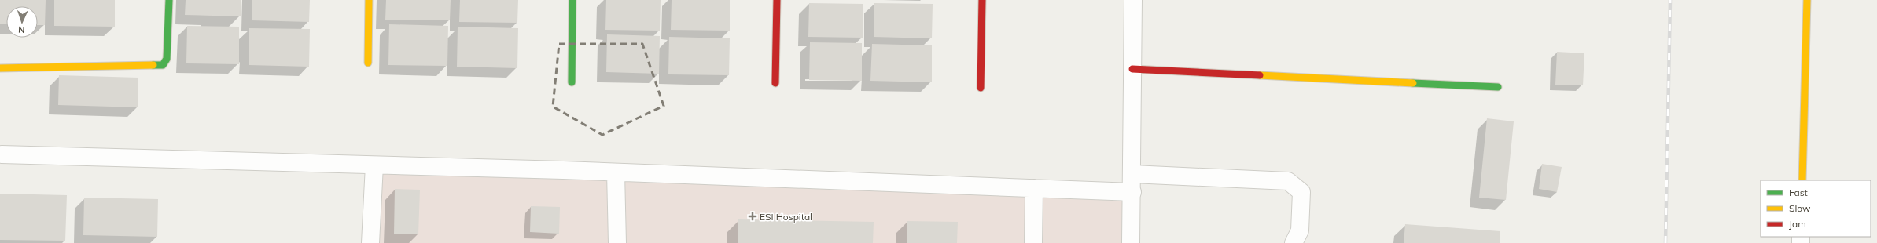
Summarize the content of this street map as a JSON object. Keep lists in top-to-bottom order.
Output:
{
  "places": {
    "health": ["ESI Hospital"]
  },
  "legend": ["Fast", "Slow", "Jam"],
  "north": "bottom"
}
